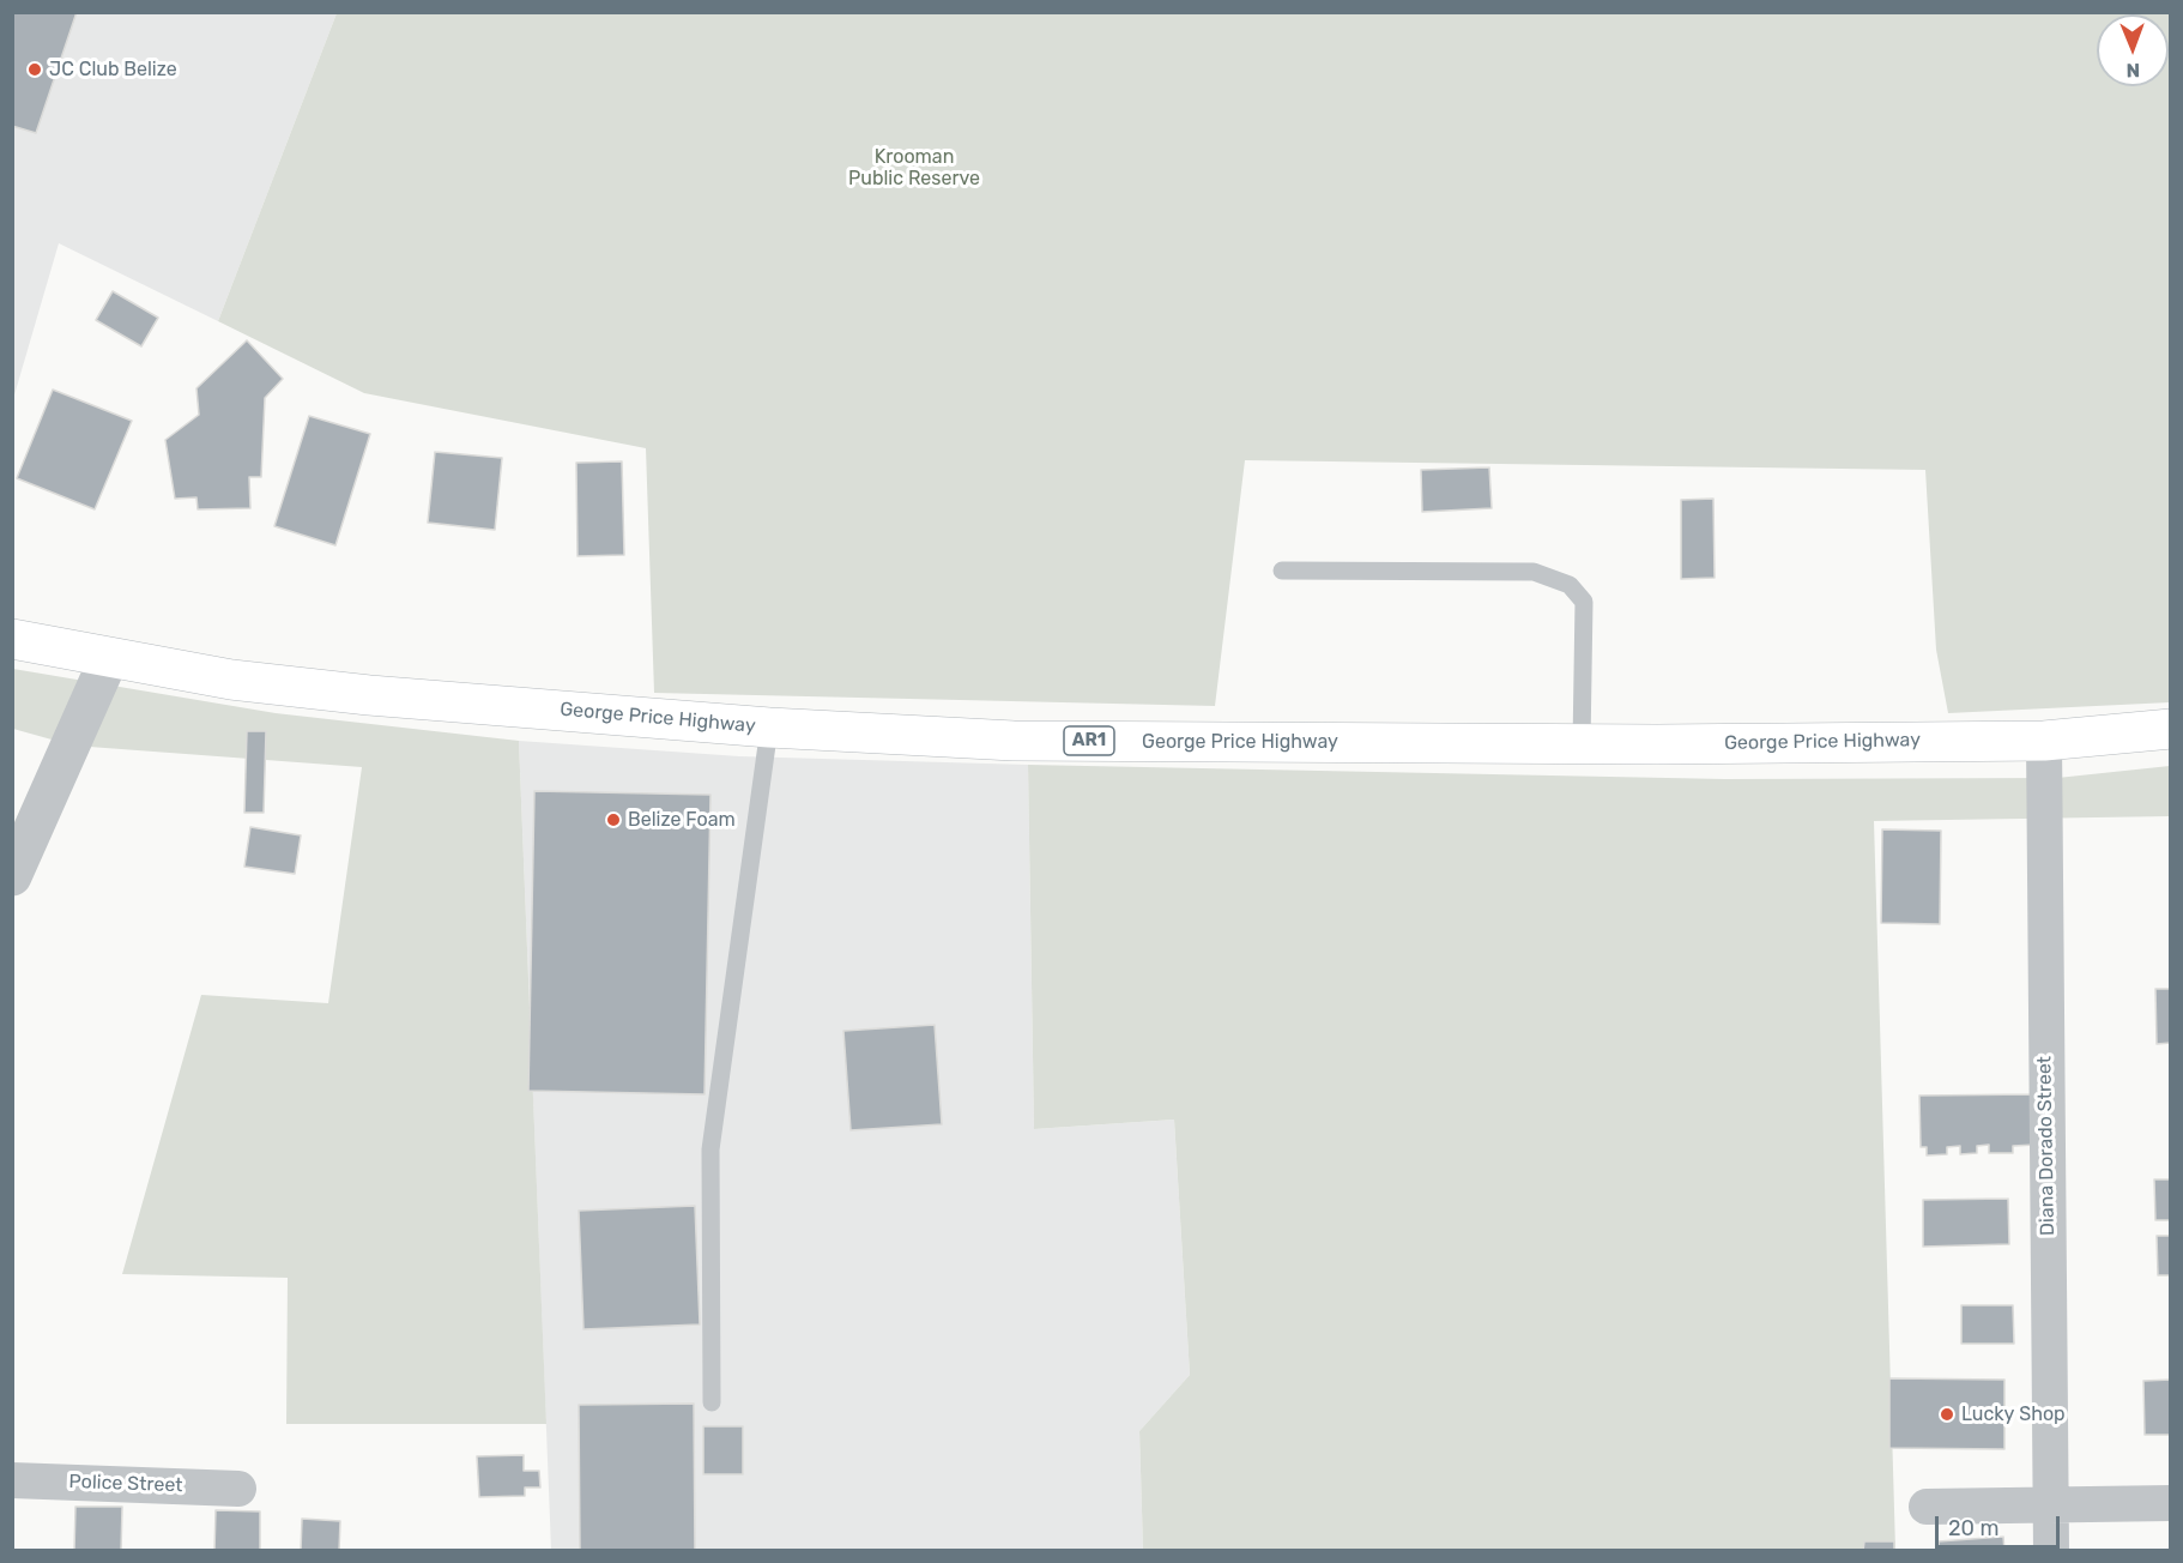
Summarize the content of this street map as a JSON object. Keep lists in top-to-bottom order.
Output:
{
  "streets": {
    "main road": ["George Price Highway", "AR1"],
    "street": ["Diana Dorado Street", "Police Street"]
  },
  "crossings": [
    ["George Price Highway", "Diana Dorado Street"]
  ],
  "parks": ["Krooman Public Reserve"],
  "places": ["JC Club Belize", "Belize Foam", "Lucky Shop"],
  "scale_bar": "20 m",
  "north": "bottom"
}
